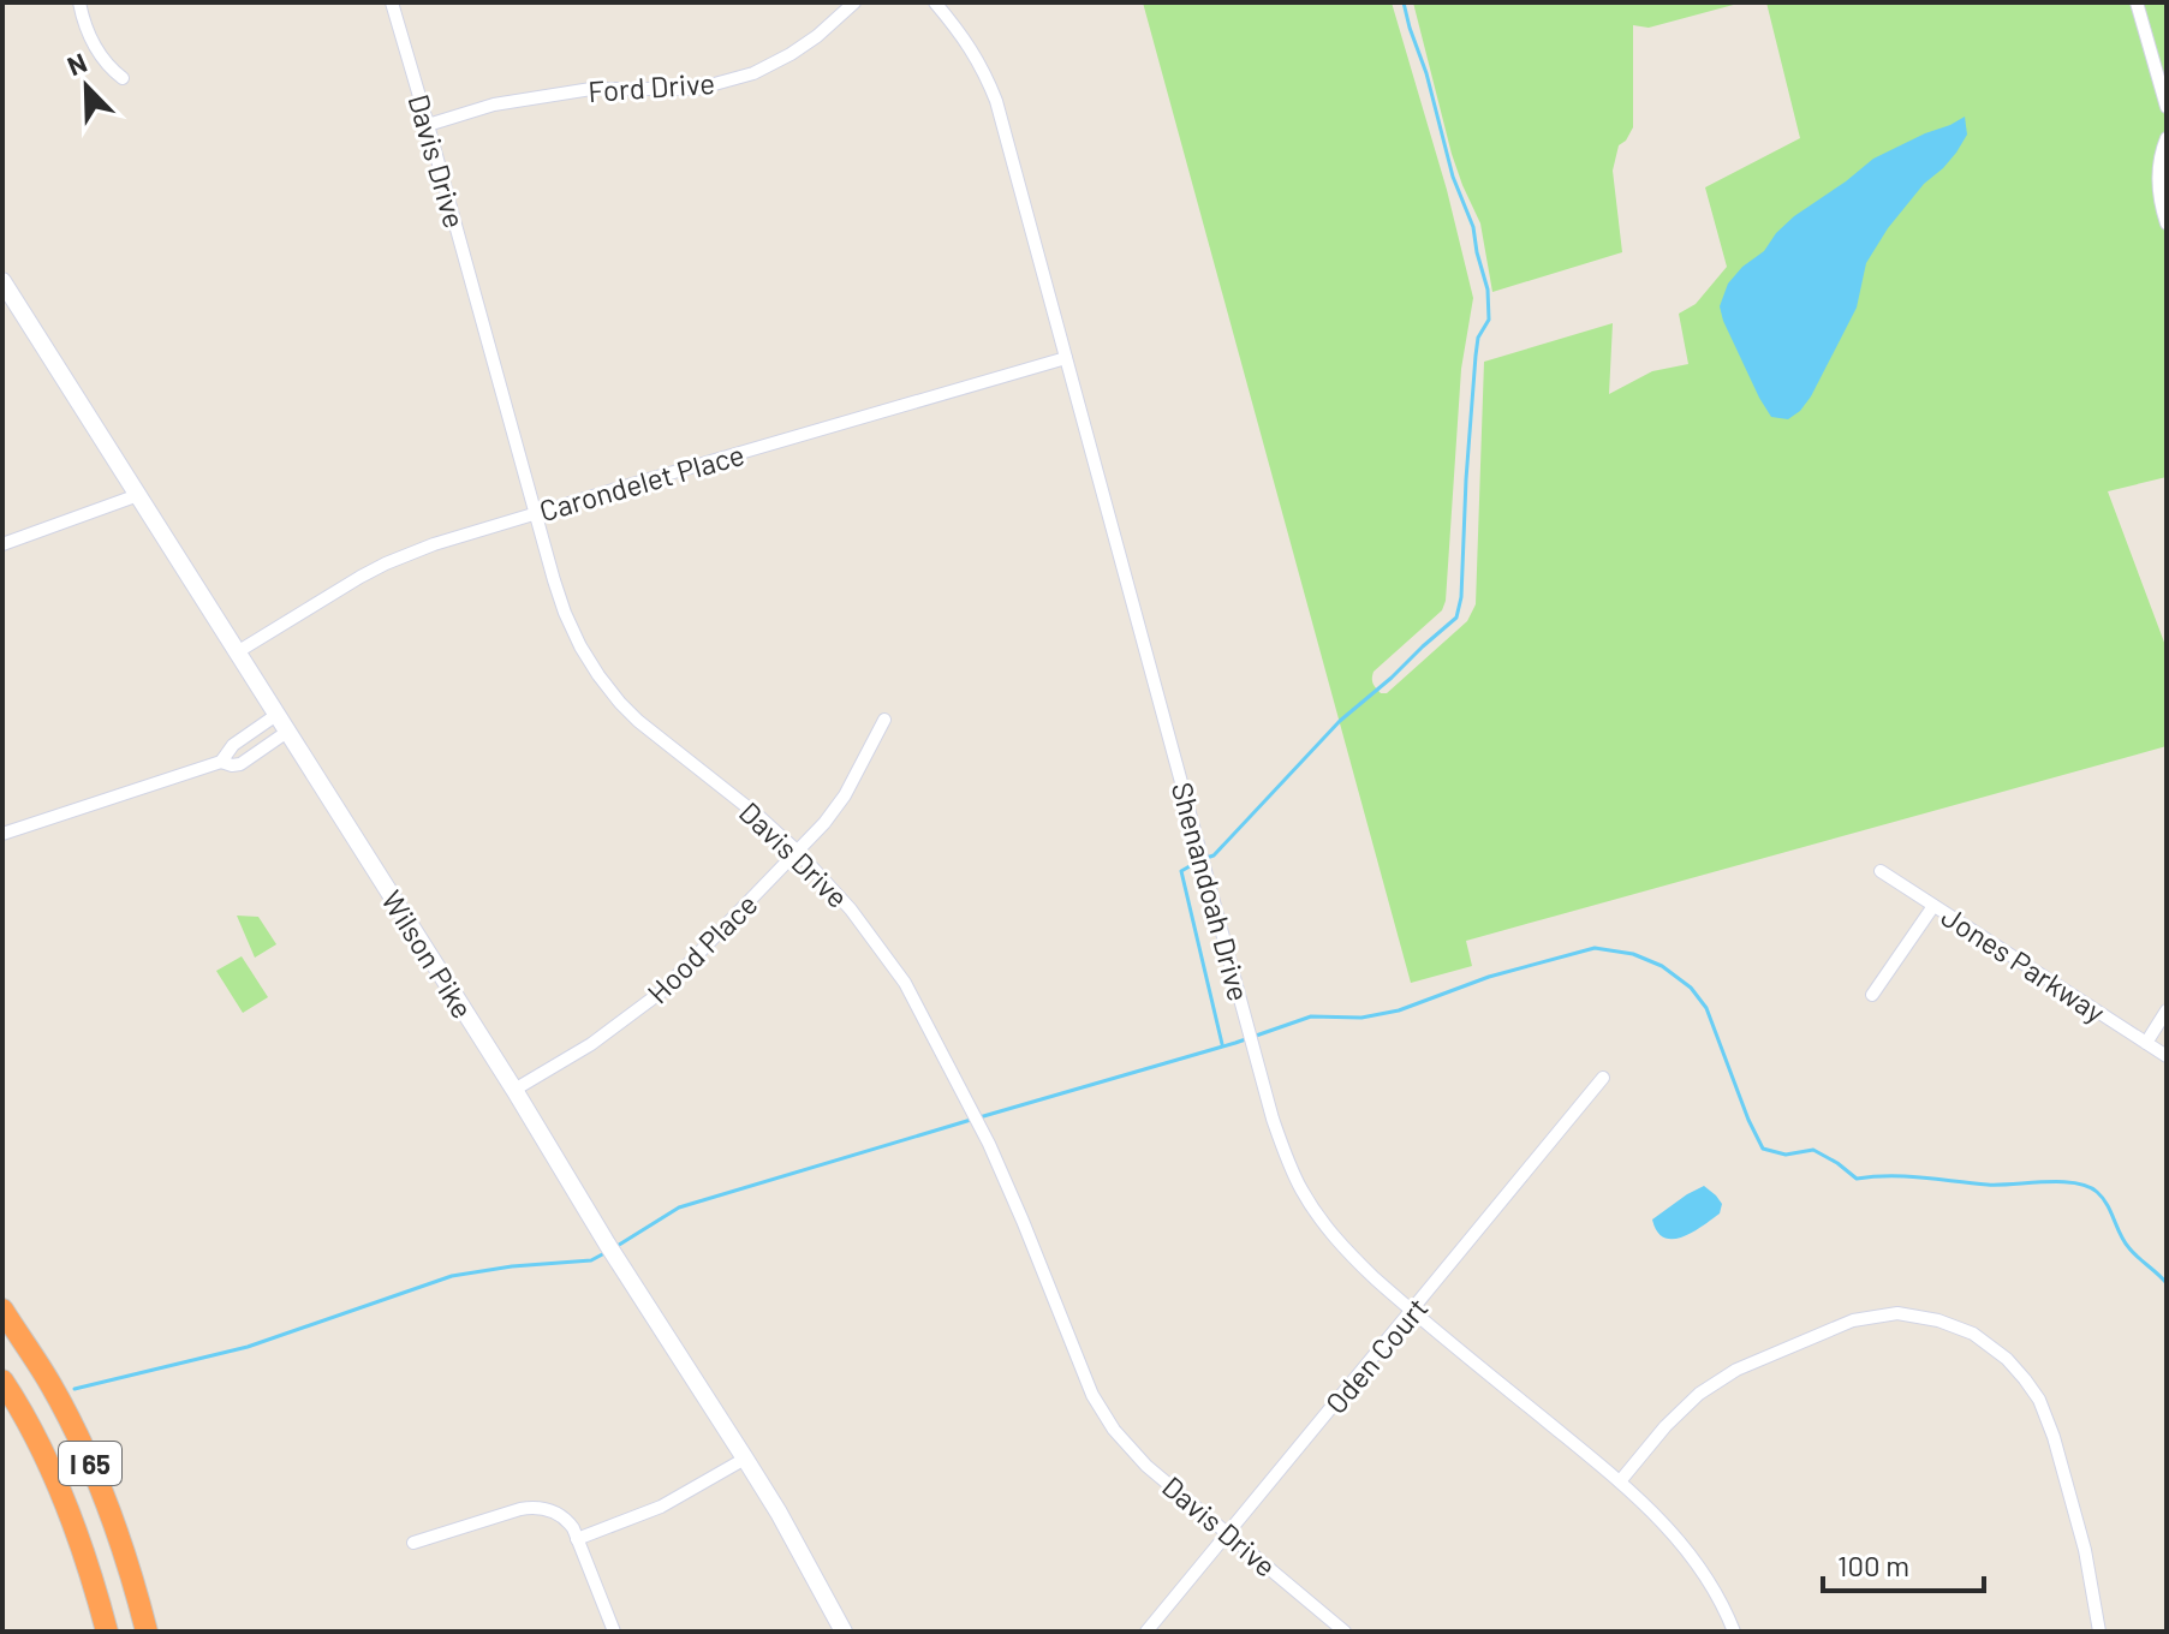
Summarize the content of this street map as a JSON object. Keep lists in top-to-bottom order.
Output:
{
  "streets": {
    "highway": ["I 65"],
    "main road": ["Wilson Pike"],
    "street": [
      "Ford Drive",
      "Davis Drive",
      "Carondelet Place",
      "Shenandoah Drive",
      "Hood Place",
      "Jones Parkway",
      "Oden Court"
    ]
  },
  "crossings": [
    ["Ford Drive", "Davis Drive"],
    ["Davis Drive", "Carondelet Place"],
    ["Davis Drive", "Hood Place"],
    ["Davis Drive", "Oden Court"],
    ["Carondelet Place", "Shenandoah Drive"],
    ["Carondelet Place", "Wilson Pike"],
    ["Shenandoah Drive", "Oden Court"],
    ["Hood Place", "Wilson Pike"]
  ],
  "scale_bar": "100 m",
  "north": "top left"
}
